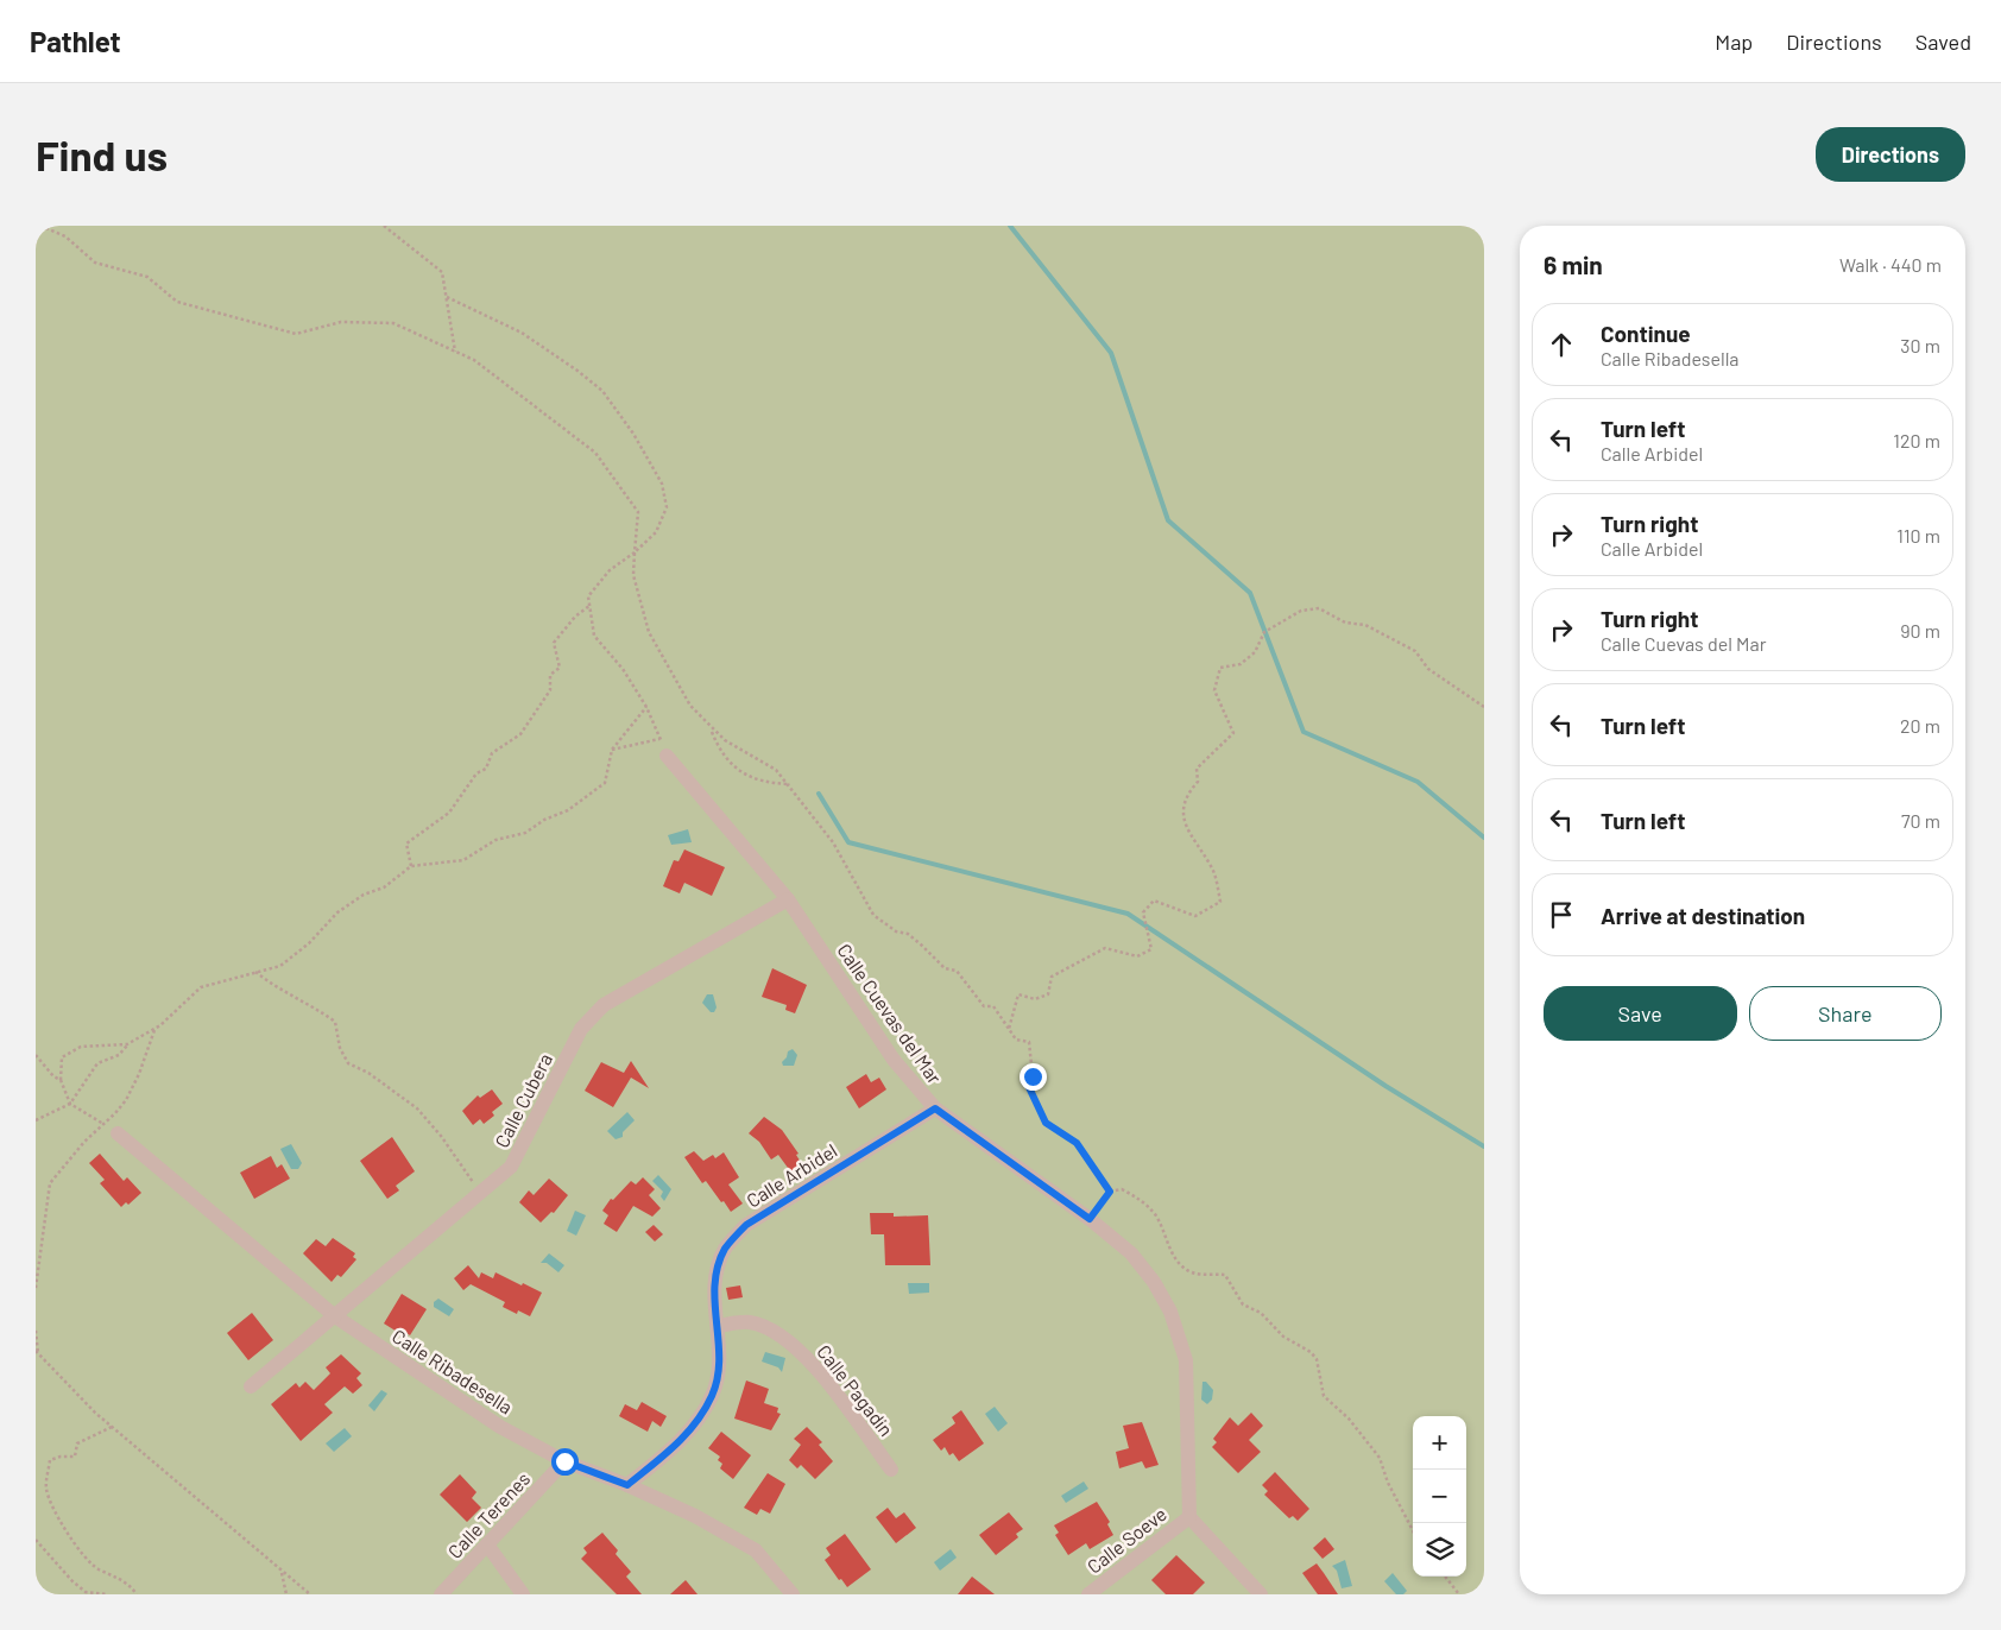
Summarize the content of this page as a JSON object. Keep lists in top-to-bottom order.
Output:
{
  "streets": {
    "street": [
      "Calle Cuevas del Mar",
      "Calle Cubera",
      "Calle Arbidel",
      "Calle Ribadesella",
      "Calle Pagadín",
      "Calle Terenes",
      "Calle Soeve"
    ]
  },
  "crossings": [
    ["Calle Cuevas del Mar", "Calle Cubera"],
    ["Calle Cuevas del Mar", "Calle Arbidel"],
    ["Calle Cuevas del Mar", "Calle Soeve"],
    ["Calle Cubera", "Calle Ribadesella"],
    ["Calle Arbidel", "Calle Ribadesella"],
    ["Calle Arbidel", "Calle Pagadín"],
    ["Calle Ribadesella", "Calle Terenes"]
  ],
  "page": {
    "header": "Pathlet",
    "nav": ["Map", "Directions", "Saved"],
    "buttons": [
      "Directions",
      ["Save", "Share"]
    ],
    "title": "Find us",
    "heading": ["6 min", "Walk · 440 m"],
    "list": [
      ["Continue", "Calle Ribadesella", "30 m"],
      ["Turn left", "Calle Arbidel", "120 m"],
      ["Turn right", "Calle Arbidel", "110 m"],
      ["Turn right", "Calle Cuevas del Mar", "90 m"],
      ["Turn left", "20 m"],
      ["Turn left", "70 m"],
      "Arrive at destination"
    ],
    "map_buttons": ["+", "−"]
  }
}
